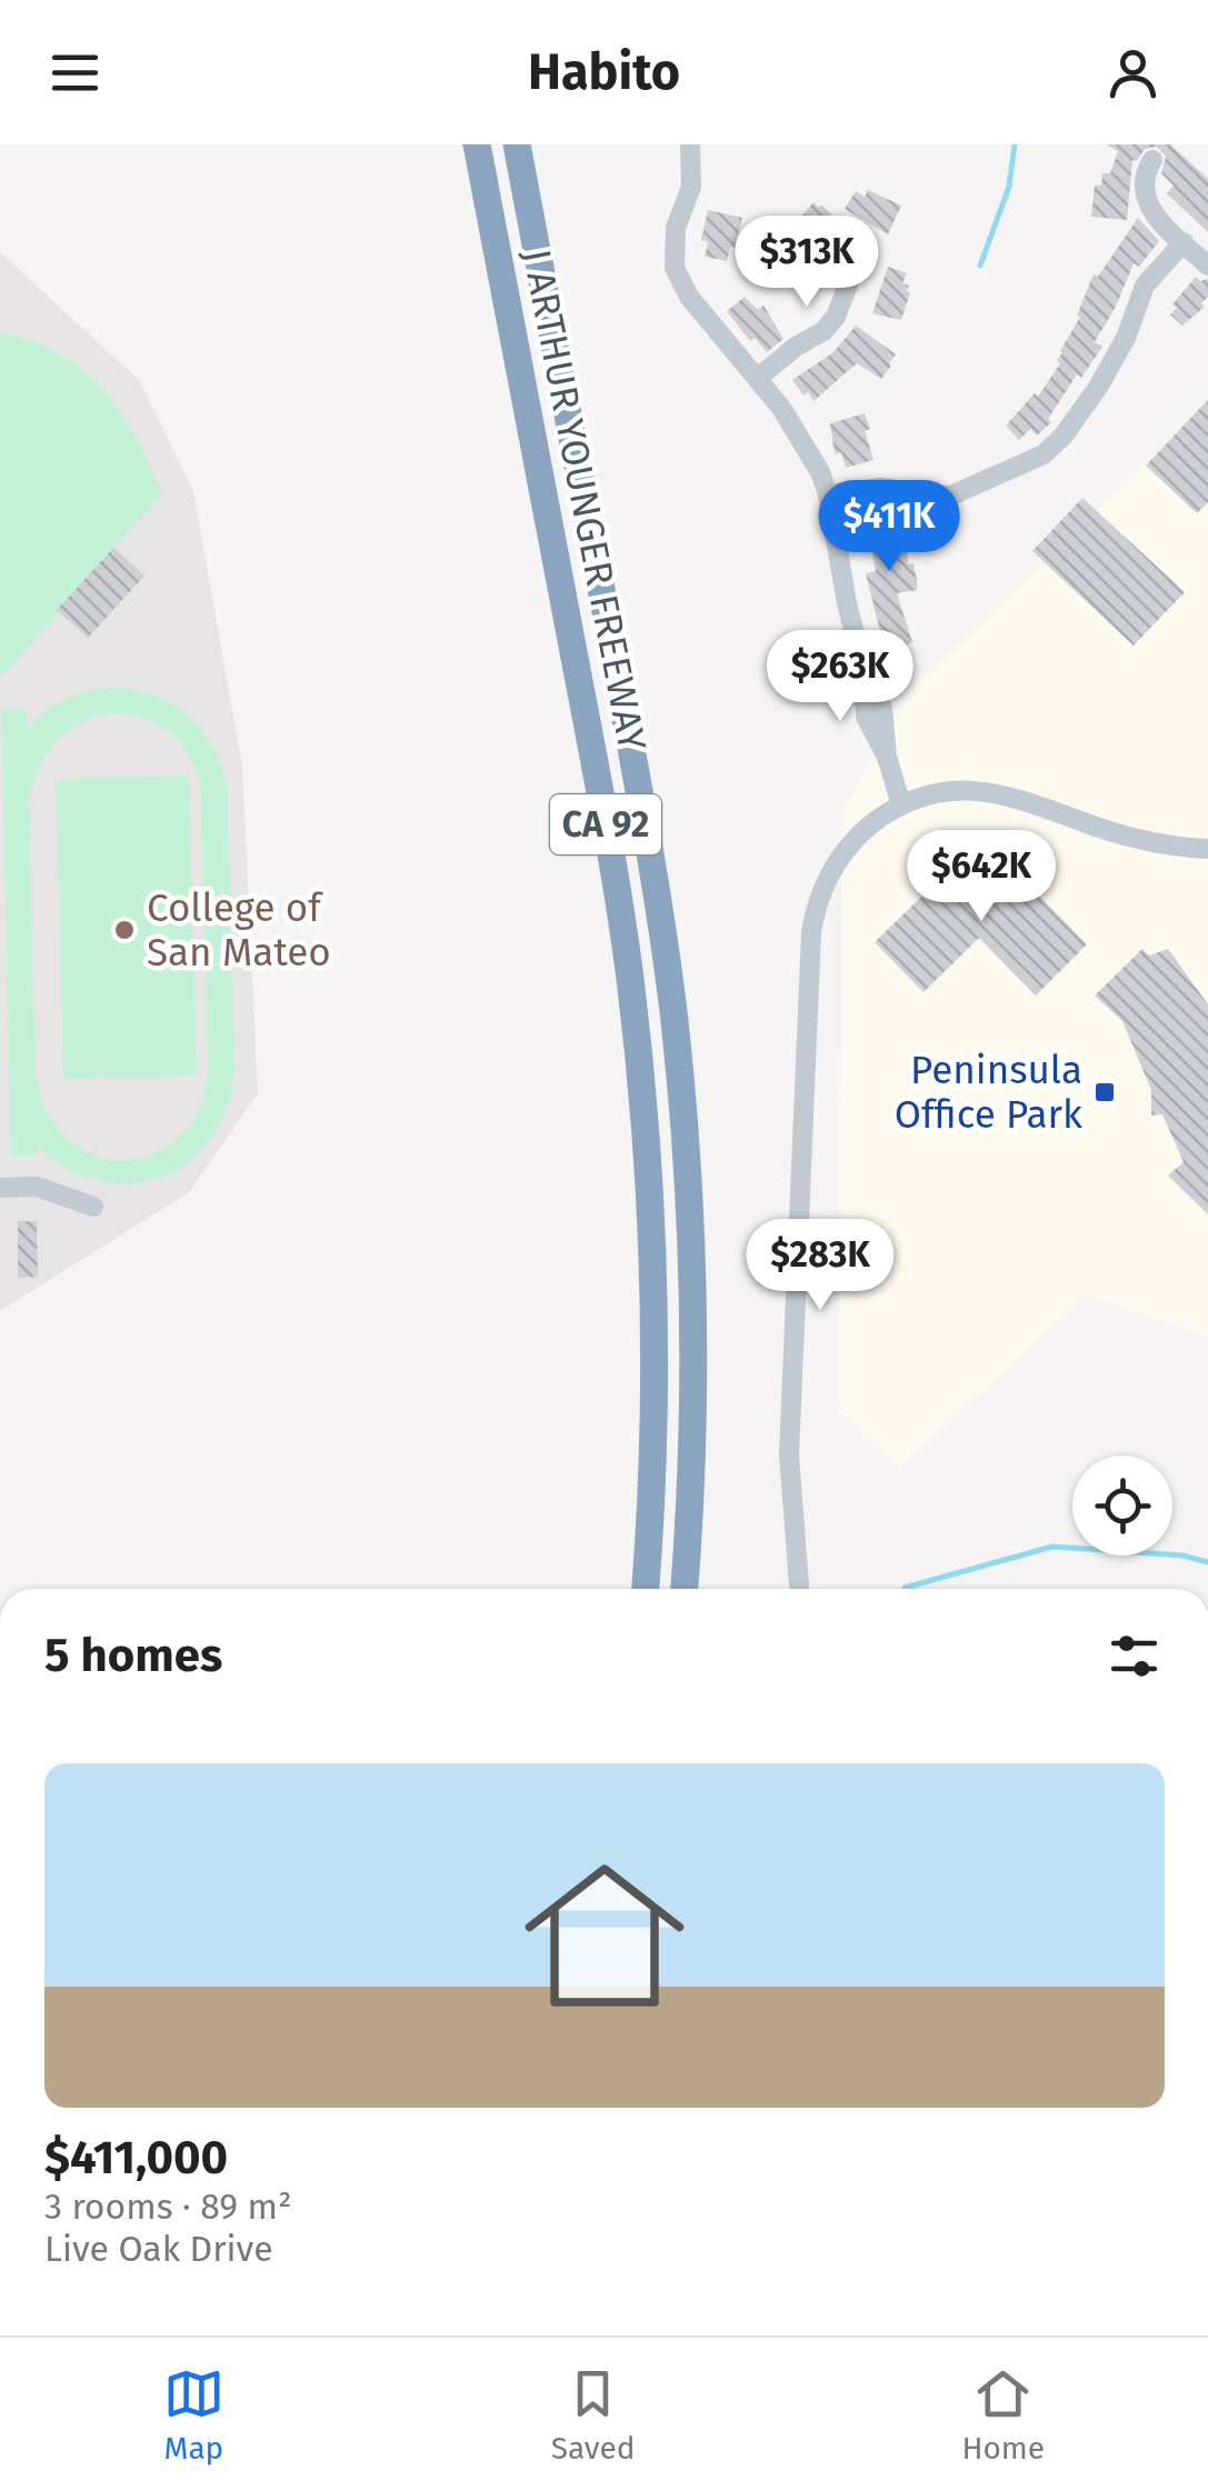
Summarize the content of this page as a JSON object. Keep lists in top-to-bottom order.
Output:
{
  "streets": {
    "highway": ["J ARTHUR YOUNGER FREEWAY", "CA 92"]
  },
  "places": {
    "other": ["College of San Mateo"],
    "transit": ["Peninsula Office Park"]
  },
  "page": {
    "header": "Habito",
    "price": [
      "$313K",
      "$411K",
      "$263K",
      "$642K",
      "$283K"
    ],
    "heading": "5 homes",
    "list": [
      {
        "name": "$411,000",
        "note": "3 rooms · 89 m² · Live Oak Drive"
      }
    ],
    "tabs": ["Map", "Saved", "Home"]
  }
}
